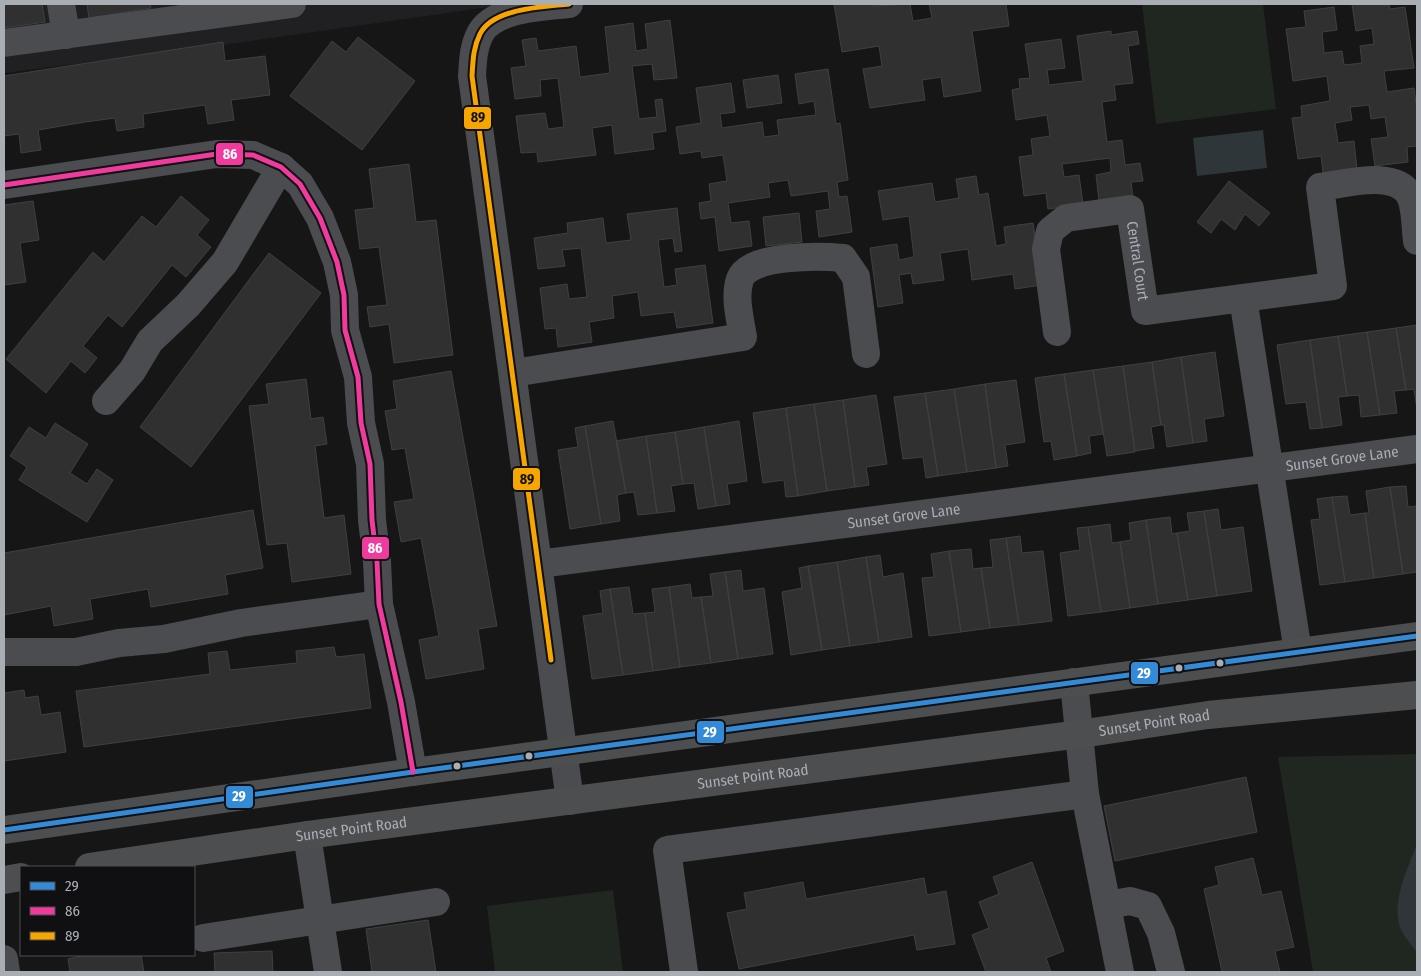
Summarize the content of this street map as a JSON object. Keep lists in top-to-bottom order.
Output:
{
  "streets": {
    "main road": ["Sunset Point Road"],
    "street": ["Central Court", "Sunset Grove Lane"]
  },
  "lines": ["transit line 89", "transit line 86", "transit line 29"],
  "legend": ["29", "86", "89"]
}
